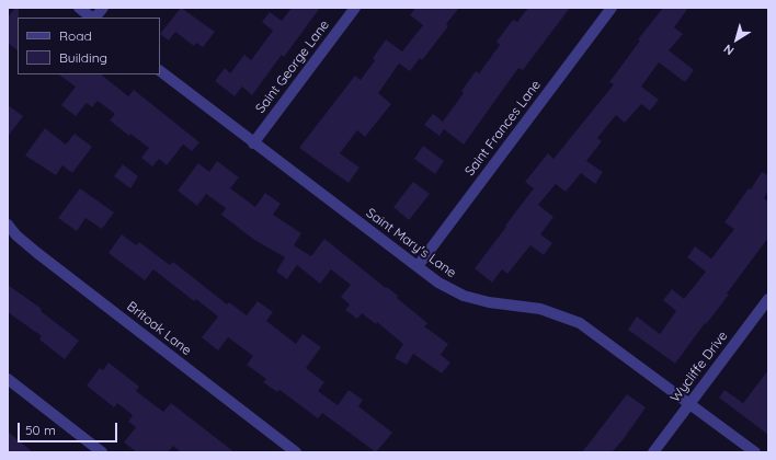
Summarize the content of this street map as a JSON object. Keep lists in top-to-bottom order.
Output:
{
  "streets": {
    "street": [
      "Saint George Lane",
      "Saint Frances Lane",
      "Saint Mary's Lane",
      "Britoak Lane",
      "Wycliffe Drive"
    ]
  },
  "crossings": [
    ["Saint George Lane", "Saint Mary's Lane"],
    ["Saint Frances Lane", "Saint Mary's Lane"],
    ["Saint Mary's Lane", "Wycliffe Drive"]
  ],
  "legend": ["Road", "Building"],
  "scale_bar": "50 m",
  "north": "bottom left"
}
